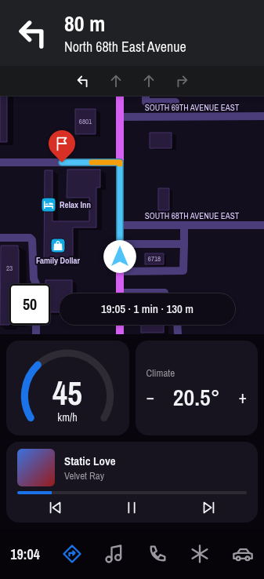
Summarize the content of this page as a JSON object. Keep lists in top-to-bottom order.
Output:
{
  "streets": {
    "street": ["SOUTH 69TH AVENUE EAST", "SOUTH 68TH AVENUE EAST"]
  },
  "places": {
    "hotel": ["Relax Inn"],
    "shop": ["Family Dollar"]
  },
  "house_numbers": ["6801", "6718", "23"],
  "page": {
    "turn": ["80 m", "North 68th East Avenue"],
    "limit": "50",
    "trip": "19:05 · 1 min · 130 m",
    "tile": "Climate",
    "heat": ["−", "20.5°", "+"],
    "song": ["Static Love", "Velvet Ray"],
    "tabs": "19:04",
    "gauge": ["45", "km/h"]
  }
}
